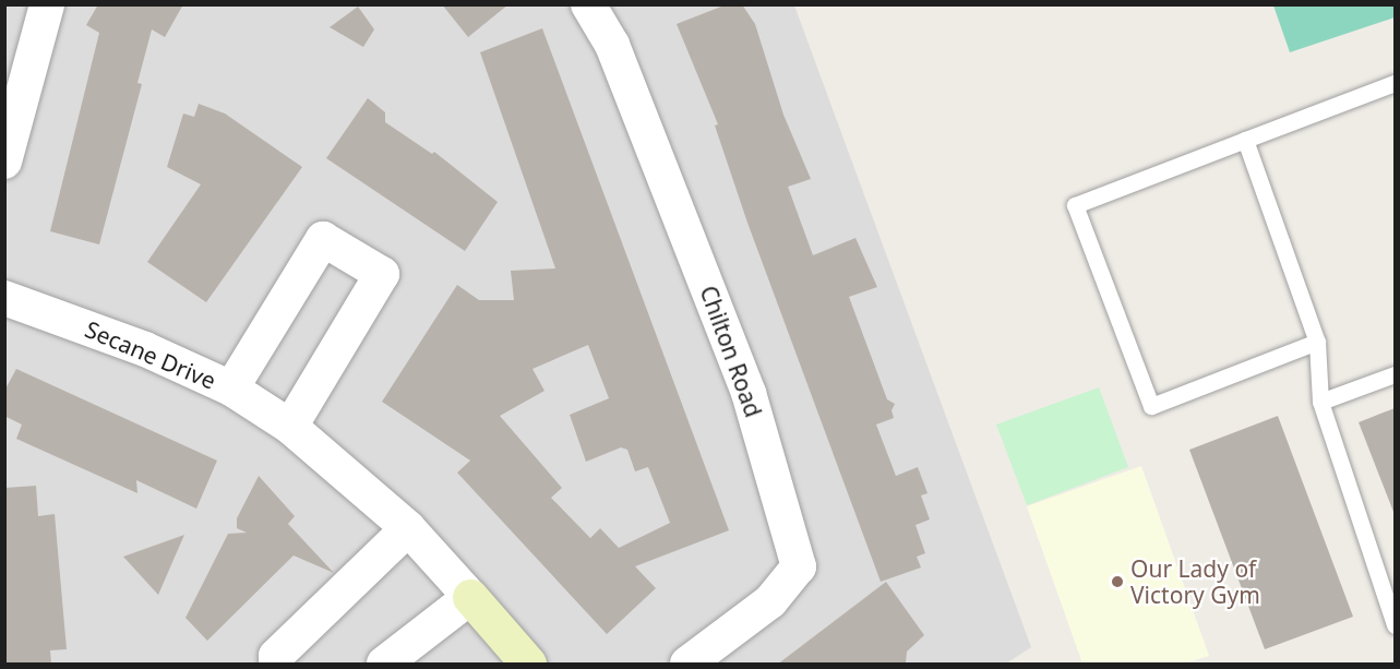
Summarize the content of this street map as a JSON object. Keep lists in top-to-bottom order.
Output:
{
  "streets": {
    "street": ["Chilton Road", "Secane Drive"]
  },
  "places": ["Our Lady of Victory Gym"]
}
